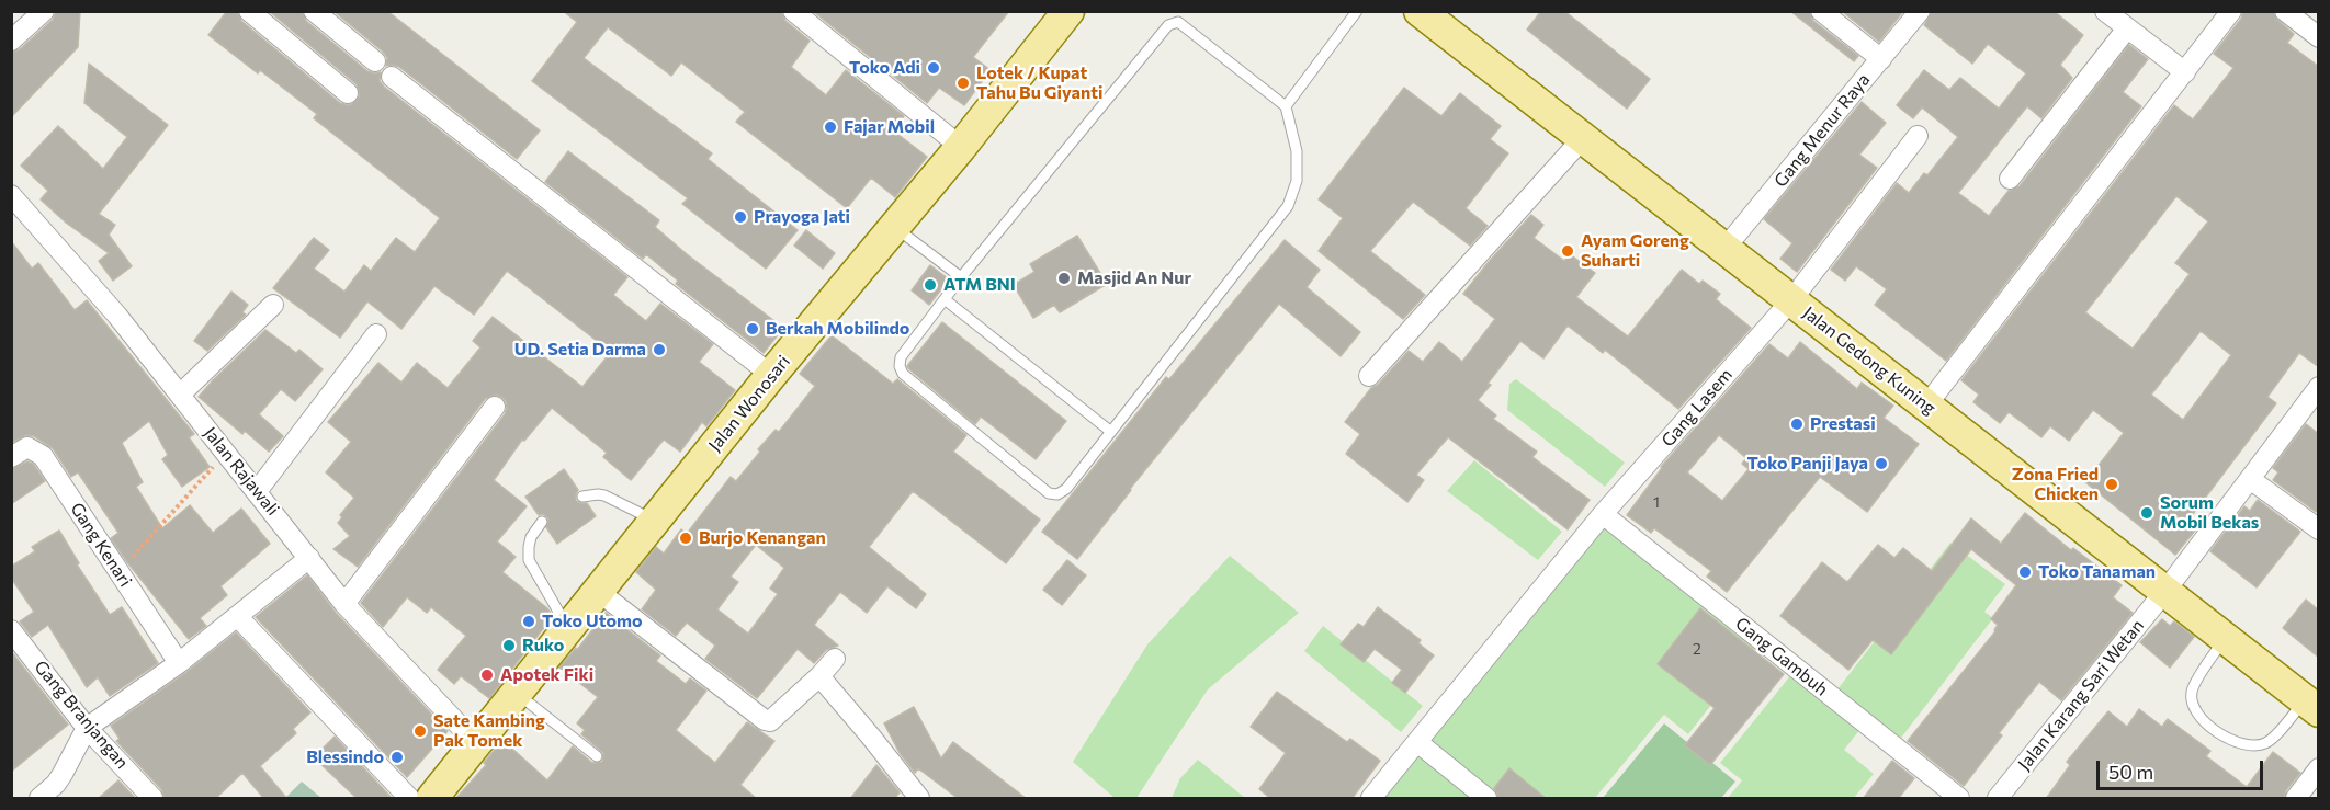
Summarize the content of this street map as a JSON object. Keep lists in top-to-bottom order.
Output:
{
  "streets": {
    "main road": ["Jalan Gedong Kuning", "Jalan Wonosari"],
    "street": [
      "Gang Menur Raya",
      "Gang Lasem",
      "Jalan Rajawali",
      "Gang Kenari",
      "Gang Gambuh",
      "Jalan Karang Sari Wetan",
      "Gang Branjangan"
    ]
  },
  "crossings": [
    ["Gang Menur Raya", "Jalan Gedong Kuning"],
    ["Jalan Gedong Kuning", "Gang Lasem"],
    ["Jalan Gedong Kuning", "Jalan Karang Sari Wetan"],
    ["Jalan Wonosari", "Jalan Rajawali"],
    ["Gang Lasem", "Gang Gambuh"]
  ],
  "places": [
    "Toko Adi",
    "Lotek / Kupat Tahu Bu Giyanti",
    "Fajar Mobil",
    "Prayoga Jati",
    "Ayam Goreng Suharti",
    "Masjid An Nur",
    "ATM BNI",
    "Berkah Mobilindo",
    "UD. Setia Darma",
    "Prestasi",
    "Toko Panji Jaya",
    "Zona Fried Chicken",
    "Sorum Mobil Bekas",
    "Burjo Kenangan",
    "Toko Tanaman",
    "Toko Utomo",
    "Ruko",
    "Apotek Fiki",
    "Sate Kambing Pak Tomek",
    "Blessindo"
  ],
  "house_numbers": ["1", "2"],
  "scale_bar": "50 m"
}
